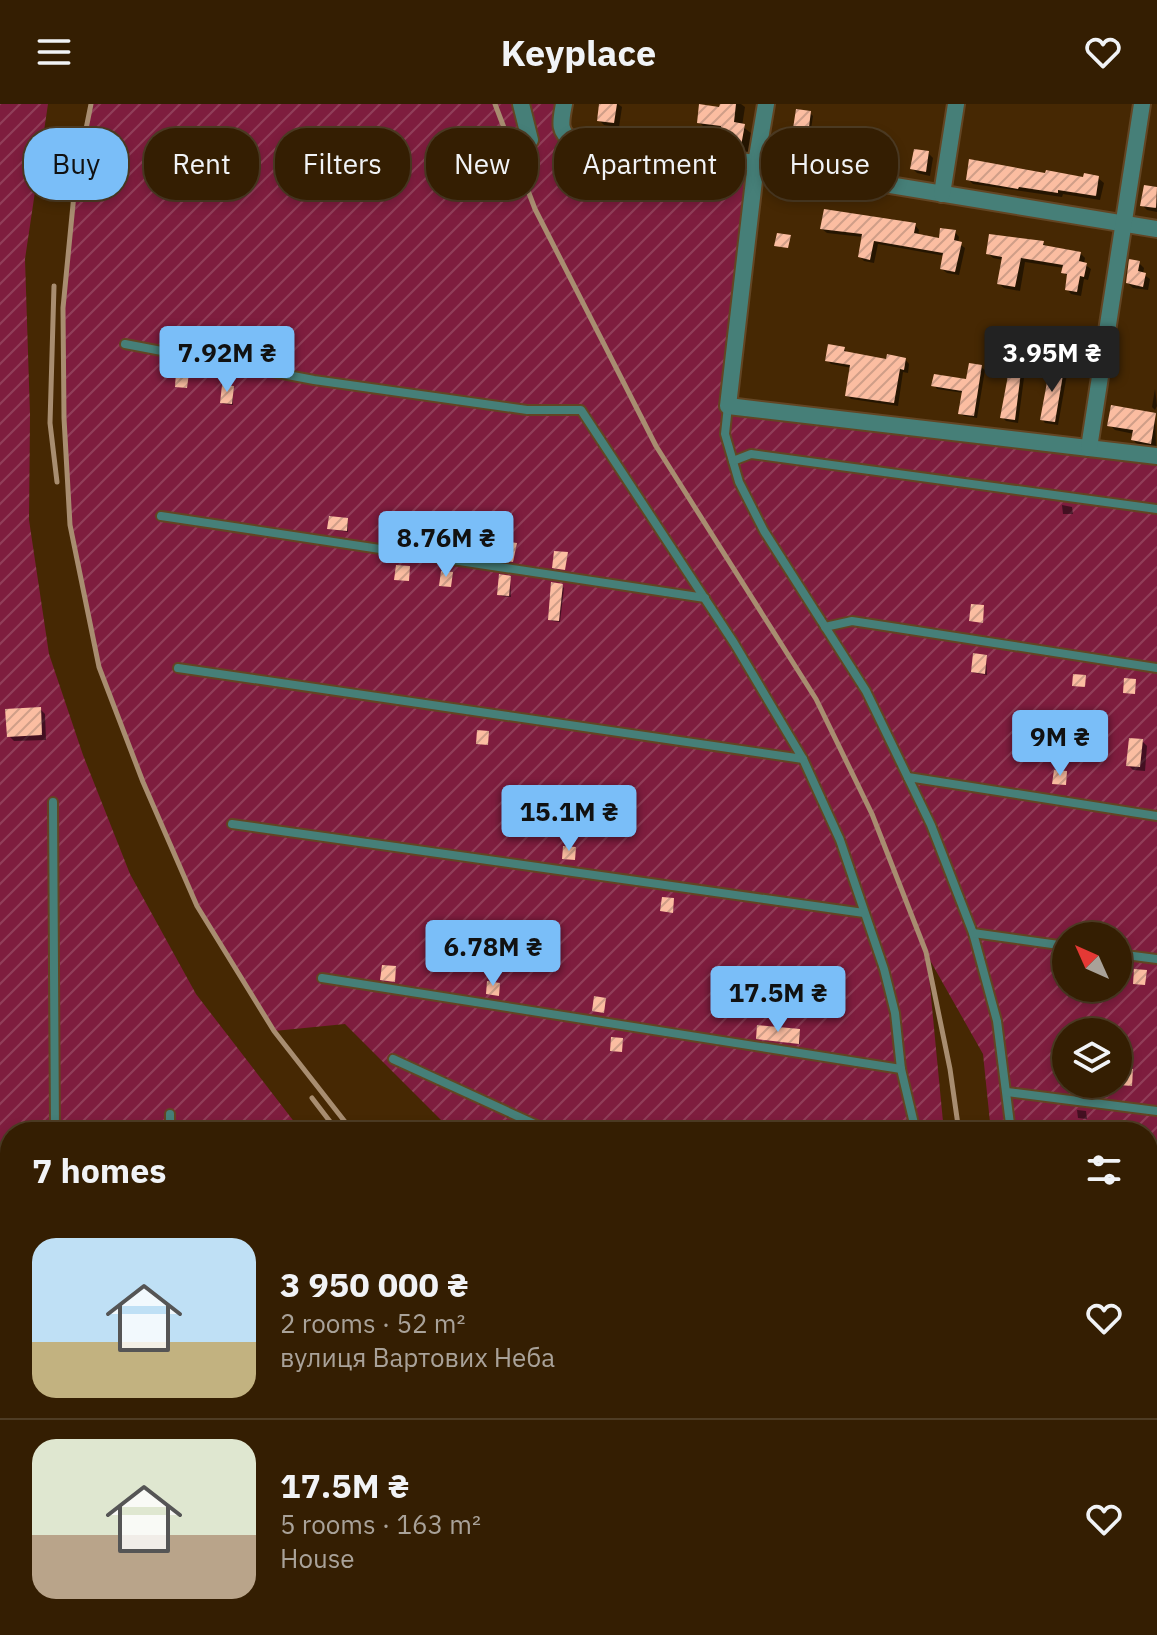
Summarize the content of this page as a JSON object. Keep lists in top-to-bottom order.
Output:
{
  "north": "top left",
  "page": {
    "header": "Keyplace",
    "chip": [
      "Buy",
      "Rent",
      "Filters",
      "New",
      "Apartment",
      "House"
    ],
    "price": [
      "7.92M ₴",
      "3.95M ₴",
      "8.76M ₴",
      "9M ₴",
      "15.1M ₴",
      "6.78M ₴",
      "17.5M ₴"
    ],
    "heading": "7 homes",
    "list": [
      {
        "name": "3 950 000 ₴",
        "note": "2 rooms · 52 m² · вулиця Вартових Неба"
      },
      {
        "name": "17.5M ₴",
        "note": "5 rooms · 163 m² · House"
      }
    ]
  }
}
